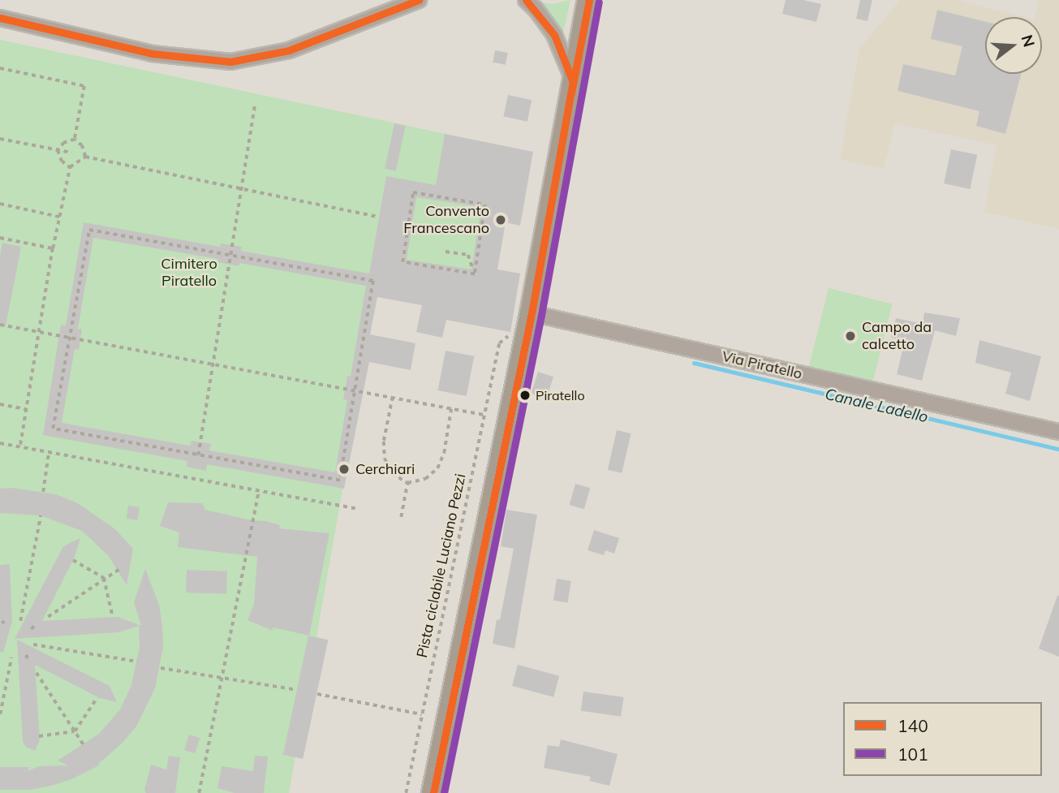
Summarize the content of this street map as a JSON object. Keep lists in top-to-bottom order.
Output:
{
  "streets": {
    "street": ["Via Piratello"],
    "path": ["Pista ciclabile Luciano Pezzi"]
  },
  "water": ["Canale Ladello"],
  "parks": ["Cimitero Piratello"],
  "places": [
    "Convento Francescano",
    "Campo da calcetto",
    "Piratello",
    "Cerchiari"
  ],
  "lines": ["transit line 140", "transit line 101"],
  "legend": ["140", "101"],
  "north": "right"
}
